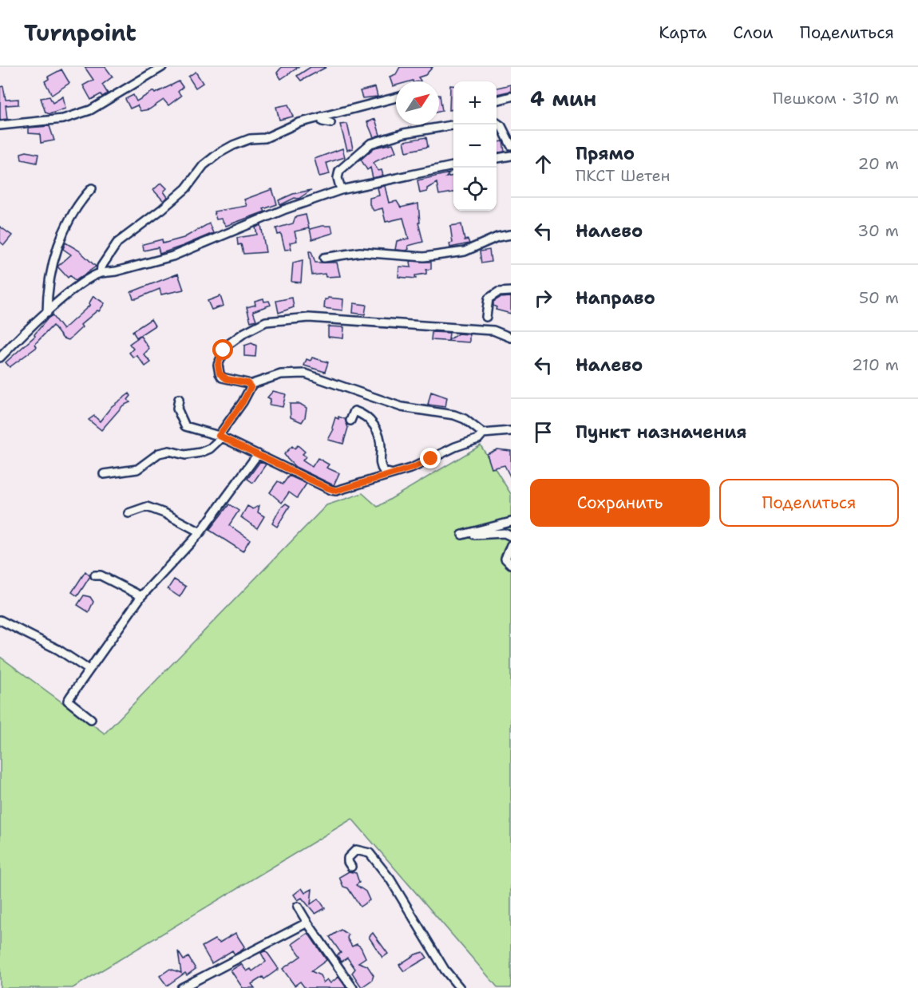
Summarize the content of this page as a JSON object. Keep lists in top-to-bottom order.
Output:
{
  "north": "top right",
  "page": {
    "header": "Turnpoint",
    "nav": ["Карта", "Слои", "Поделиться"],
    "heading": ["4 мин", "Пешком · 310 m"],
    "map_buttons": ["+", "−"],
    "list": [
      ["Прямо", "ПКСТ Шетен", "20 m"],
      ["Налево", "30 m"],
      ["Направо", "50 m"],
      ["Налево", "210 m"],
      "Пункт назначения"
    ],
    "buttons": ["Сохранить", "Поделиться"]
  }
}
